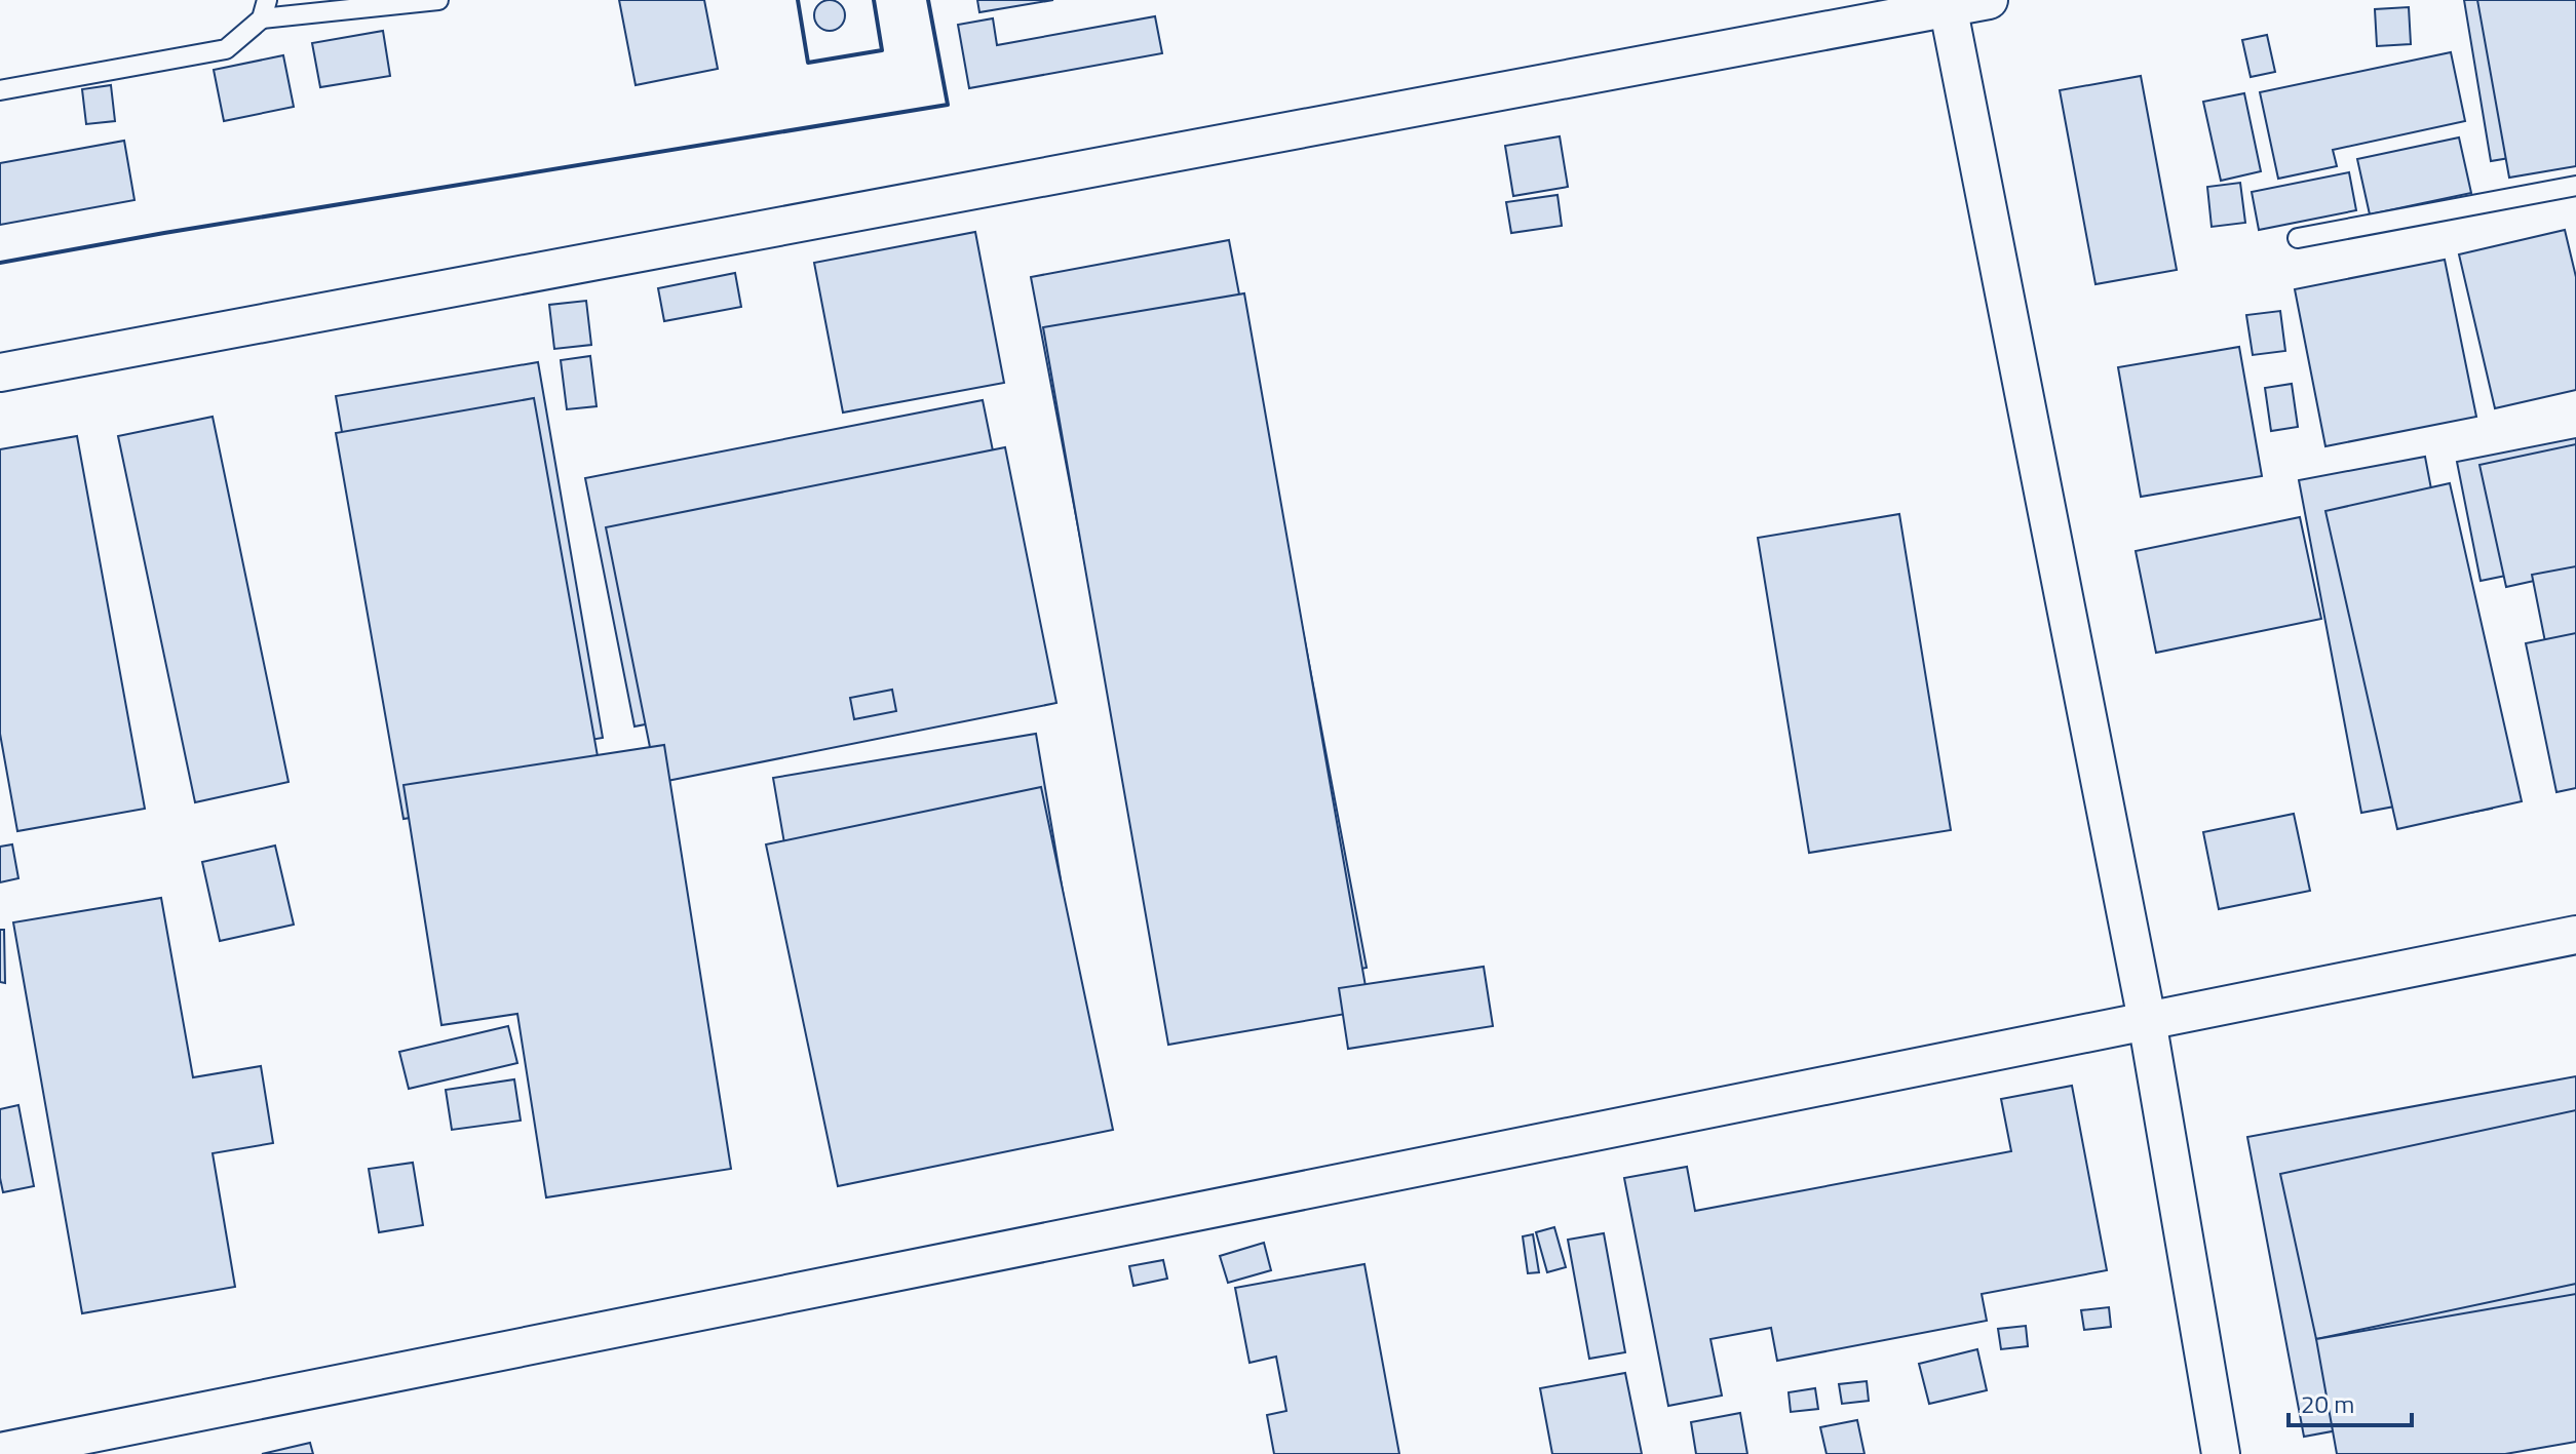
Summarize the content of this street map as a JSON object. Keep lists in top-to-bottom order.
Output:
{
  "scale_bar": "20 m"
}
